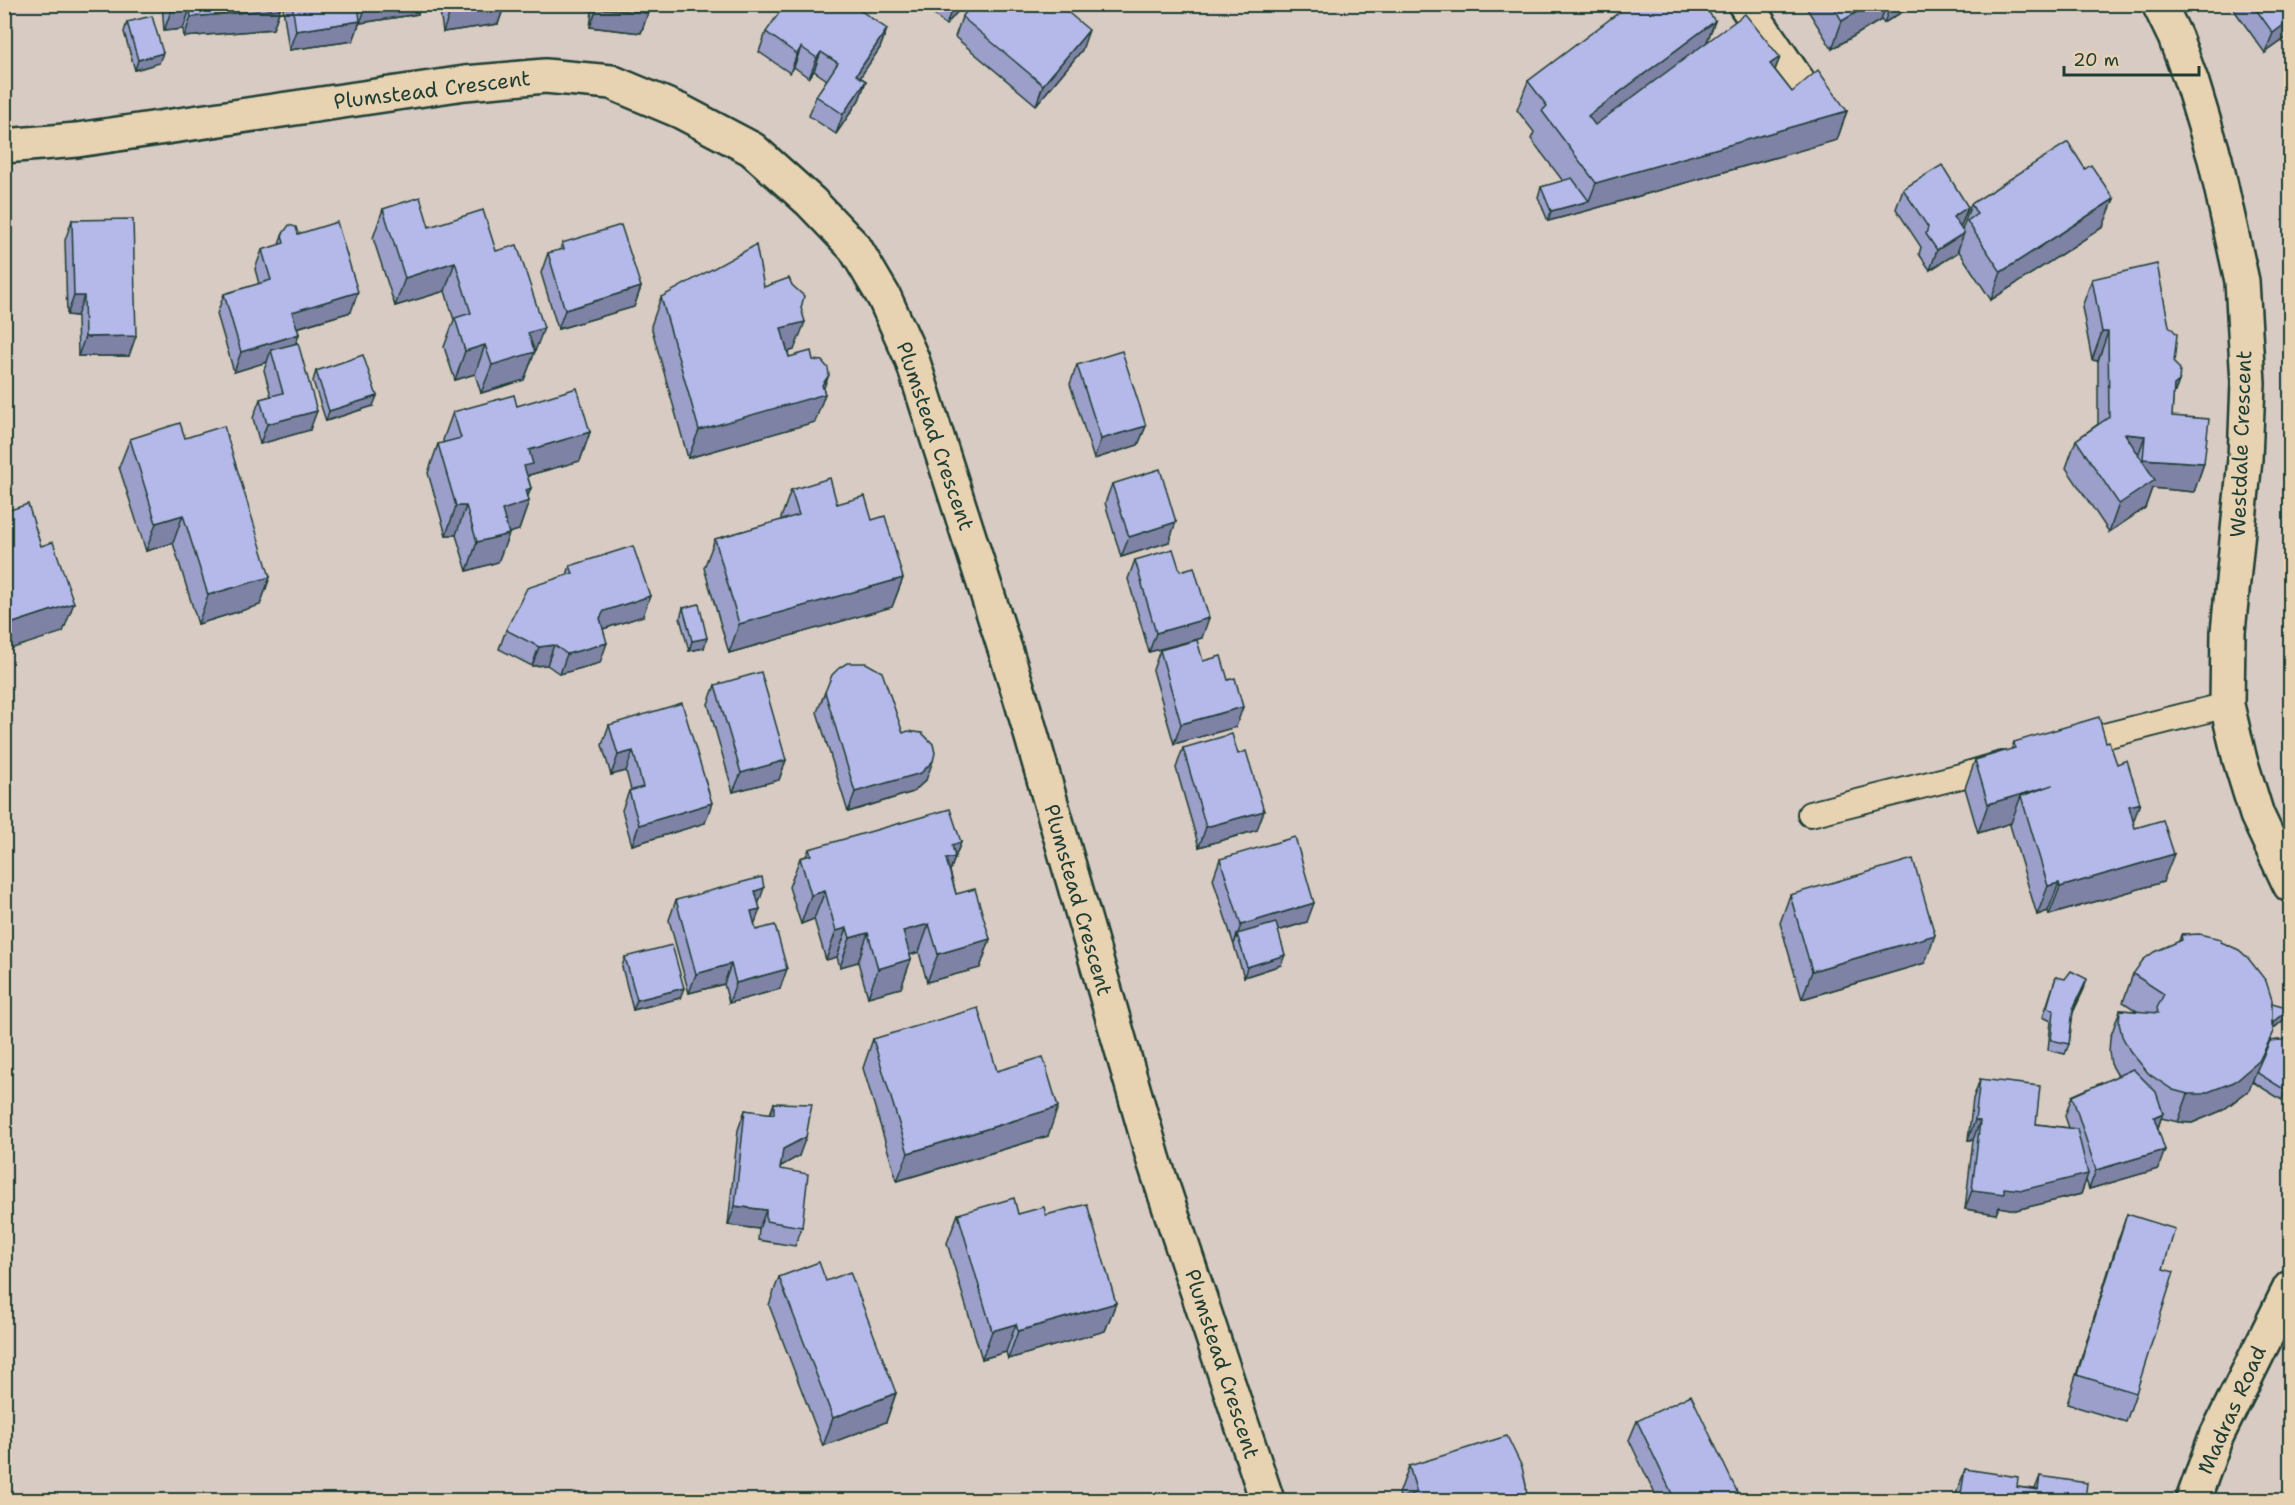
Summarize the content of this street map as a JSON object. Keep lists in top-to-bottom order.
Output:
{
  "streets": {
    "street": ["Plumstead Crescent", "Westdale Crescent", "Madras Road"]
  },
  "scale_bar": "20 m"
}
